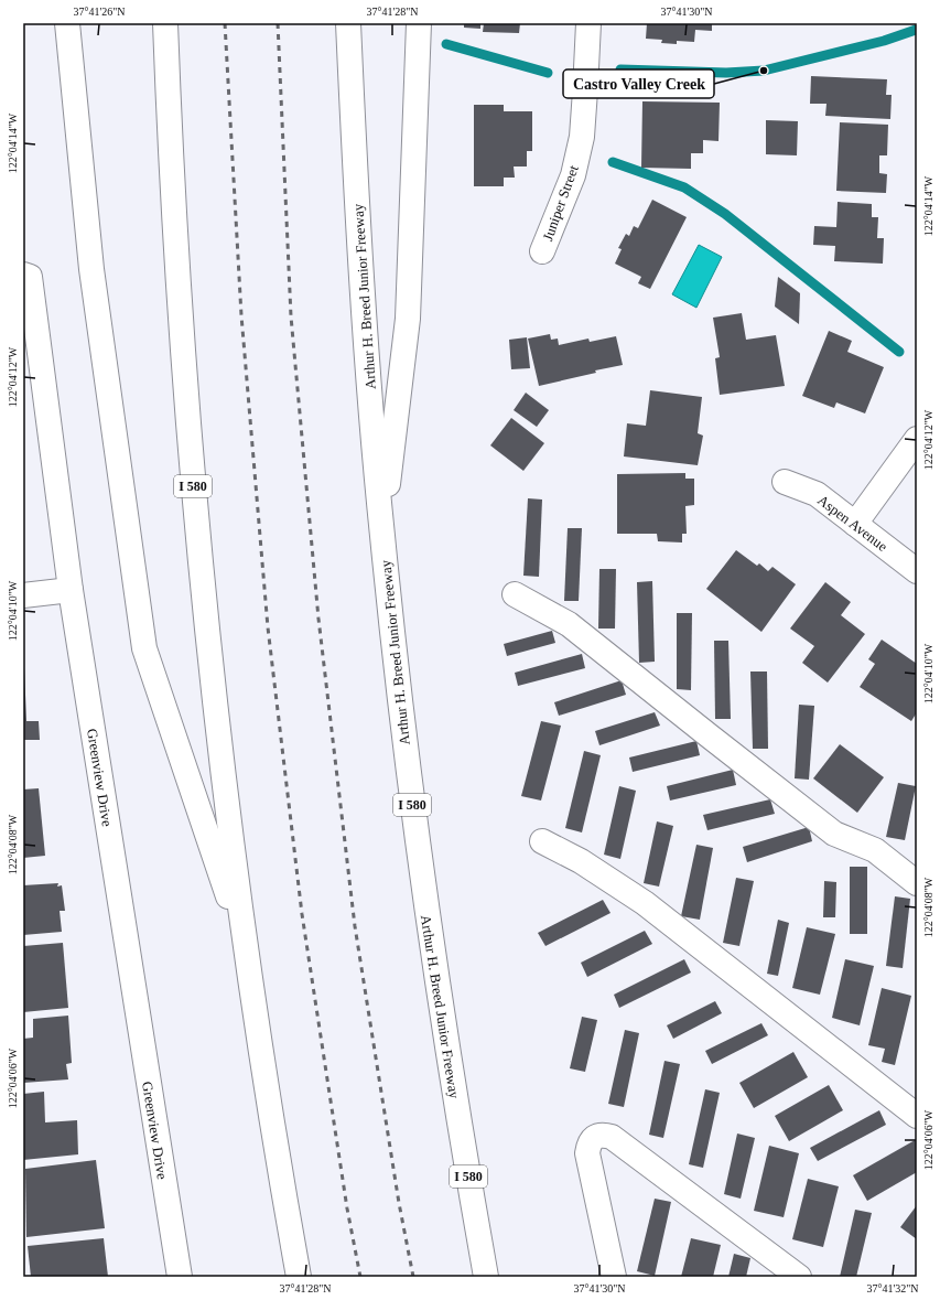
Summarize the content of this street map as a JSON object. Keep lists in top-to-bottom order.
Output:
{
  "streets": {
    "main road": [
      "Juniper Street",
      "Arthur H. Breed Junior Freeway",
      "I 580",
      "Aspen Avenue",
      "Greenview Drive"
    ]
  },
  "places": ["Castro Valley Creek"],
  "coordinates": [
    "37°41'26\"N",
    "37°41'28\"N",
    "37°41'30\"N",
    "122°04'14\"W",
    "122°04'12\"W",
    "122°04'10\"W",
    "122°04'08\"W",
    "122°04'06\"W",
    "37°41'32\"N"
  ]
}
